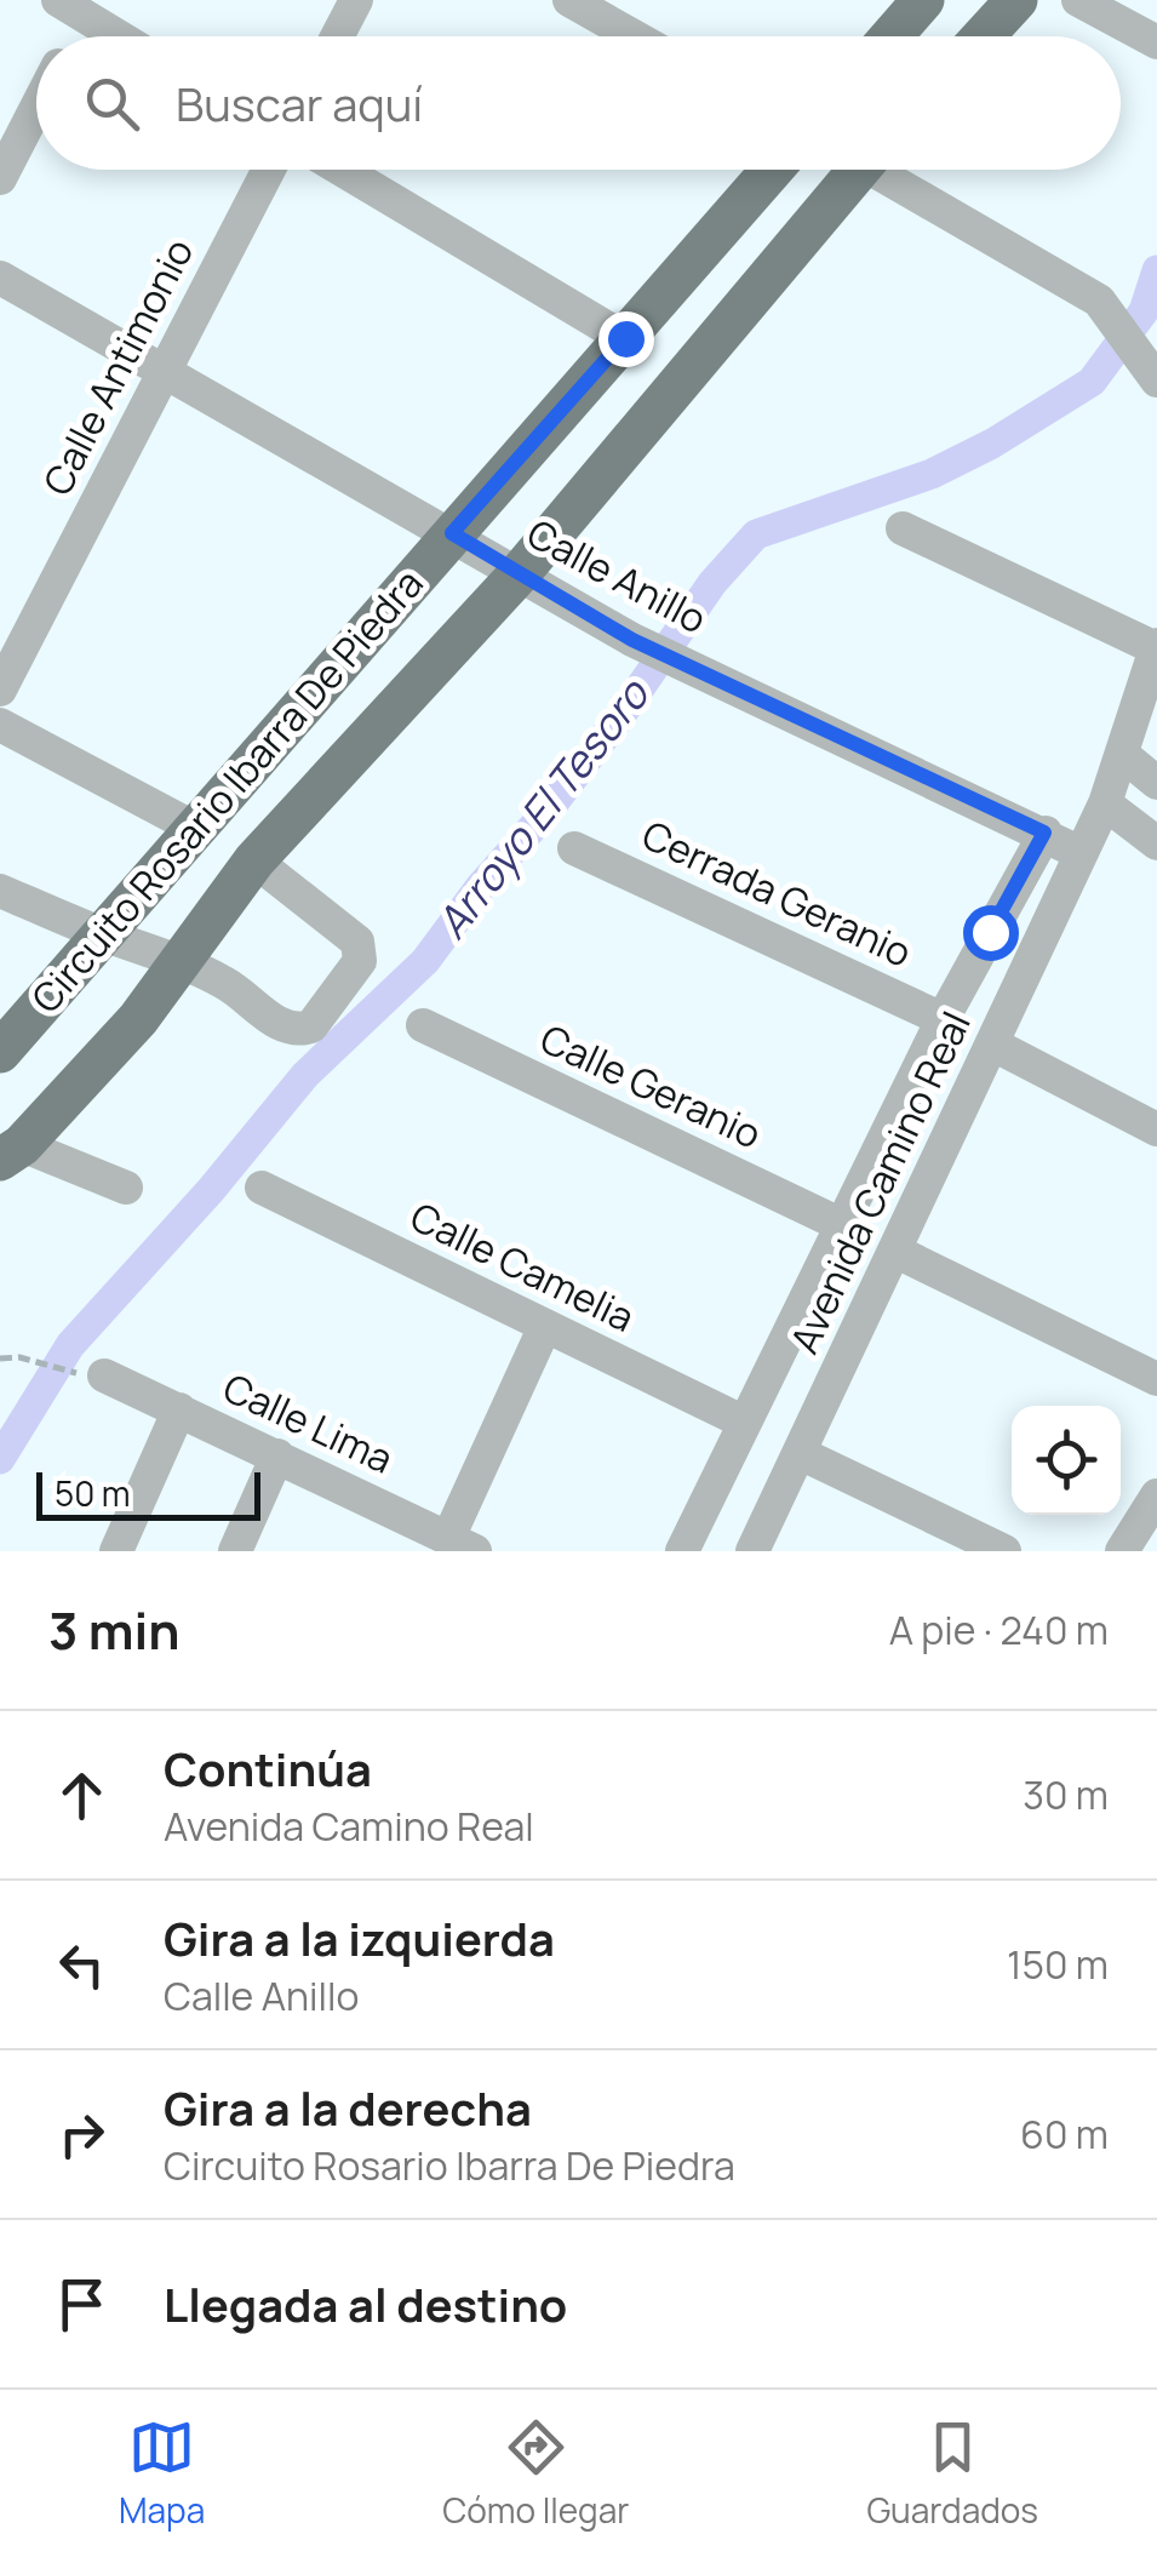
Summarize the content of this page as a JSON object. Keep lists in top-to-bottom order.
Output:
{
  "streets": {
    "main road": ["Circuito Rosario Ibarra De Piedra"],
    "street": [
      "Calle Antimonio",
      "Calle Anillo",
      "Cerrada Geranio",
      "Calle Geranio",
      "Avenida Camino Real",
      "Calle Camelia",
      "Calle Lima"
    ]
  },
  "crossings": [
    ["Calle Antimonio", "Calle Anillo"],
    ["Calle Anillo", "Circuito Rosario Ibarra De Piedra"],
    ["Calle Anillo", "Avenida Camino Real"],
    ["Cerrada Geranio", "Avenida Camino Real"],
    ["Calle Geranio", "Avenida Camino Real"],
    ["Avenida Camino Real", "Calle Camelia"]
  ],
  "water": ["Arroyo El Tesoro"],
  "scale_bar": "50 m",
  "page": {
    "search": "Buscar aquí",
    "scale": "50 m",
    "heading": ["3 min", "A pie · 240 m"],
    "list": [
      ["Continúa", "Avenida Camino Real", "30 m"],
      ["Gira a la izquierda", "Calle Anillo", "150 m"],
      ["Gira a la derecha", "Circuito Rosario Ibarra De Piedra", "60 m"],
      "Llegada al destino"
    ],
    "nav": ["Mapa", "Cómo llegar", "Guardados"]
  }
}
